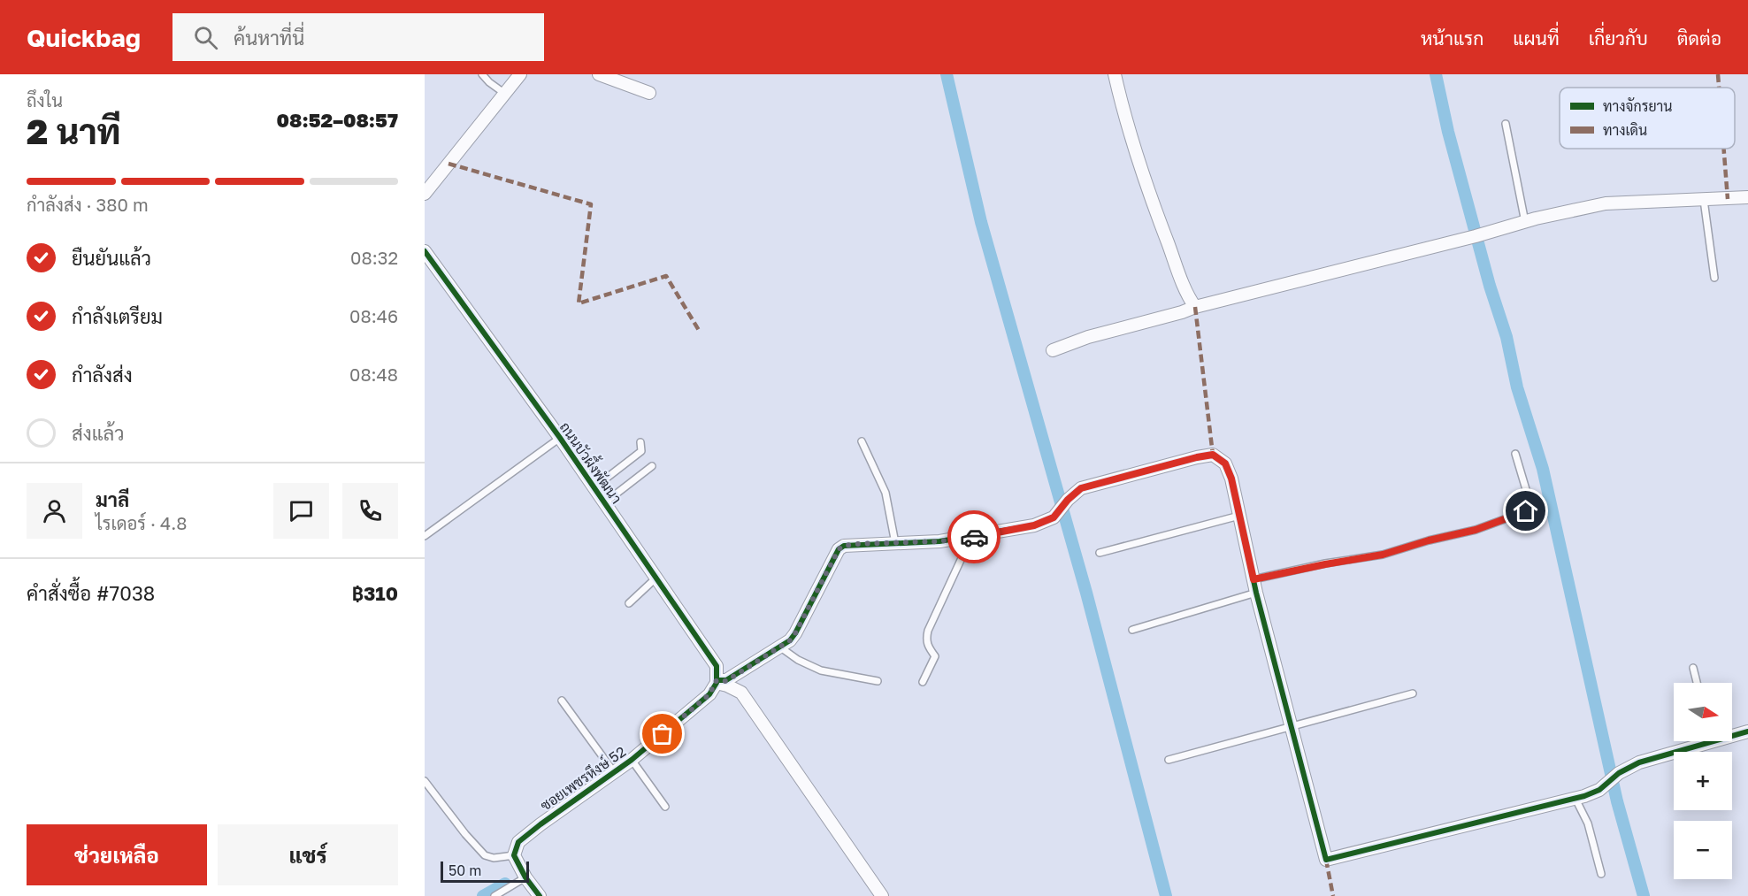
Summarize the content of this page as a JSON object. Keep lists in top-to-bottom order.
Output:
{
  "streets": {
    "street": ["ถนนบัวผึ้งพัฒนา", "ซอยเพชรหึงษ์ 52"]
  },
  "crossings": [
    ["ถนนบัวผึ้งพัฒนา", "ซอยเพชรหึงษ์ 52"]
  ],
  "legend": ["ทางจักรยาน", "ทางเดิน"],
  "scale_bar": "50 m",
  "north": "right",
  "page": {
    "header": "Quickbag",
    "search": "ค้นหาที่นี่",
    "nav": [
      "หน้าแรก",
      "แผนที่",
      "เกี่ยวกับ",
      "ติดต่อ"
    ],
    "heading": ["2 นาที", "ถึงใน", "08:52–08:57"],
    "panel": [
      "มาลี",
      "ไรเดอร์ · 4.8",
      "คำสั่งซื้อ #7038",
      "฿310"
    ],
    "bar": "กำลังส่ง · 380 m",
    "list": [
      ["ยืนยันแล้ว", "08:32"],
      ["กำลังเตรียม", "08:46"],
      ["กำลังส่ง", "08:48"],
      "ส่งแล้ว"
    ],
    "map_buttons": ["+", "−"],
    "buttons": ["ช่วยเหลือ", "แชร์"],
    "scale": "50 m"
  }
}
